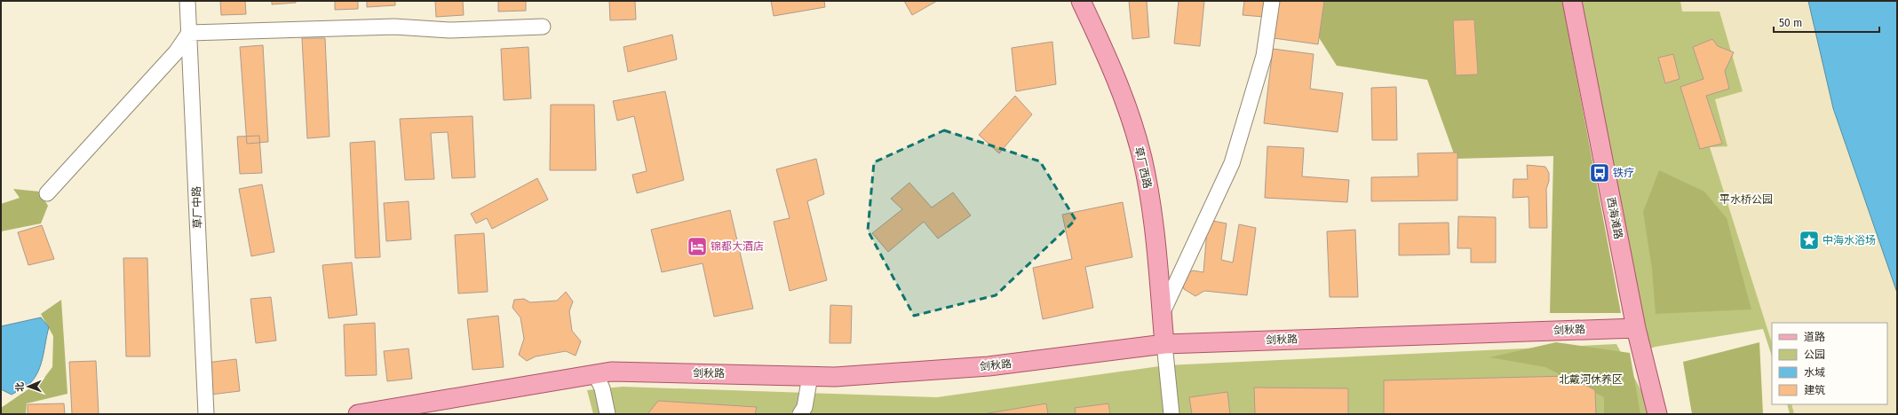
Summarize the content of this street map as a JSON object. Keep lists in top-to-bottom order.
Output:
{
  "streets": {
    "main road": ["草厂西路", "西海滩路", "剑秋路"],
    "street": ["草厂中路"]
  },
  "crossings": [
    ["草厂西路", "剑秋路"],
    ["西海滩路", "剑秋路"]
  ],
  "parks": ["平水桥公园", "北戴河休养区"],
  "places": {
    "bus stop": ["铁疗"],
    "place": ["中海水浴场"],
    "hotel": ["锦都大酒店"]
  },
  "legend": [
    "道路",
    "公园",
    "水域",
    "建筑"
  ],
  "scale_bar": "50 m",
  "north": "left"
}
